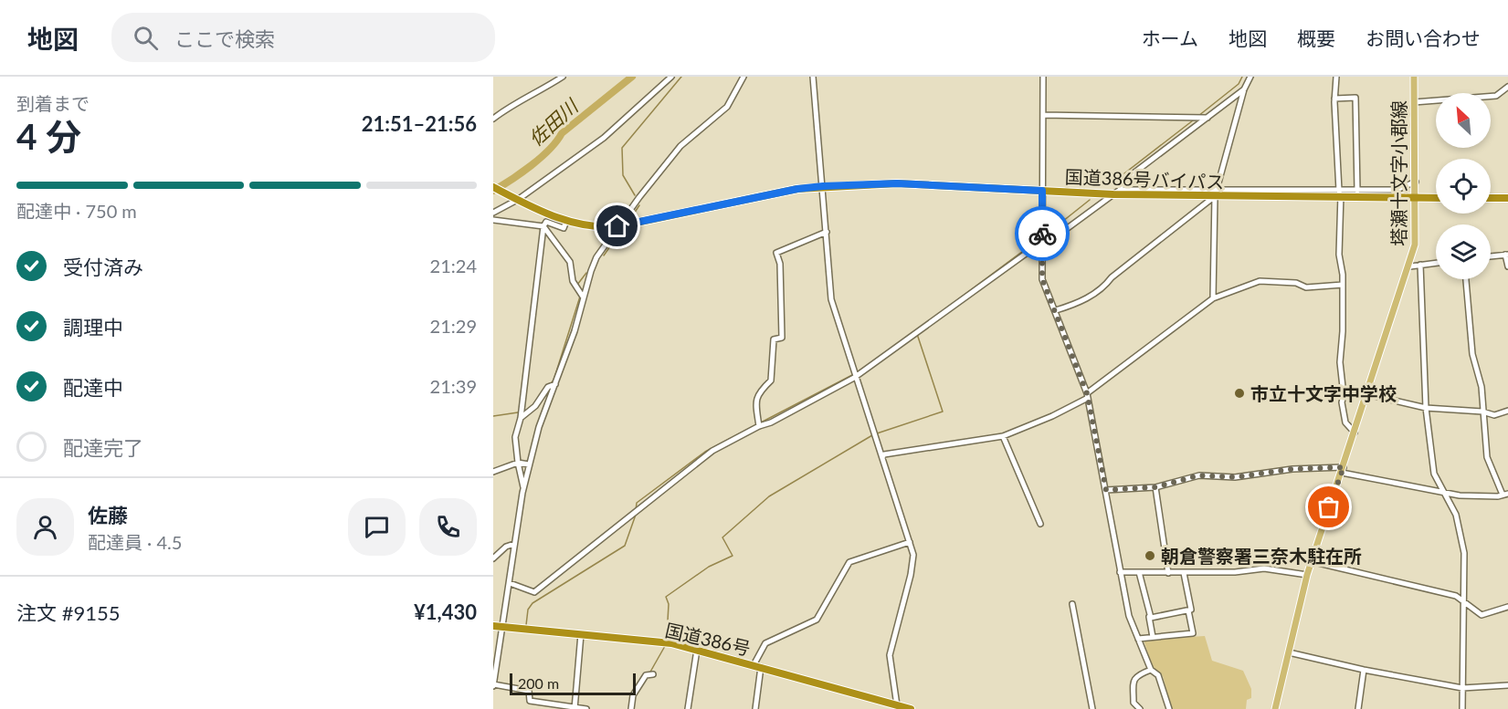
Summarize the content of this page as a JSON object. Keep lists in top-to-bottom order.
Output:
{
  "streets": {
    "highway": ["国道386号バイパス", "国道386号"],
    "main road": ["塔瀬十文字小郡線"]
  },
  "crossings": [
    ["塔瀬十文字小郡線", "国道386号バイパス"]
  ],
  "water": ["佐田川"],
  "places": ["市立十文字中学校", "朝倉警察署三奈木駐在所"],
  "scale_bar": "200 m",
  "north": "top left",
  "page": {
    "header": "地図",
    "search": "ここで検索",
    "nav": [
      "ホーム",
      "地図",
      "概要",
      "お問い合わせ"
    ],
    "heading": ["4 分", "到着まで", "21:51–21:56"],
    "panel": [
      "佐藤",
      "配達員 · 4.5",
      "注文 #9155",
      "¥1,430"
    ],
    "bar": "配達中 · 750 m",
    "list": [
      ["受付済み", "21:24"],
      ["調理中", "21:29"],
      ["配達中", "21:39"],
      "配達完了"
    ],
    "scale": "200 m"
  }
}
